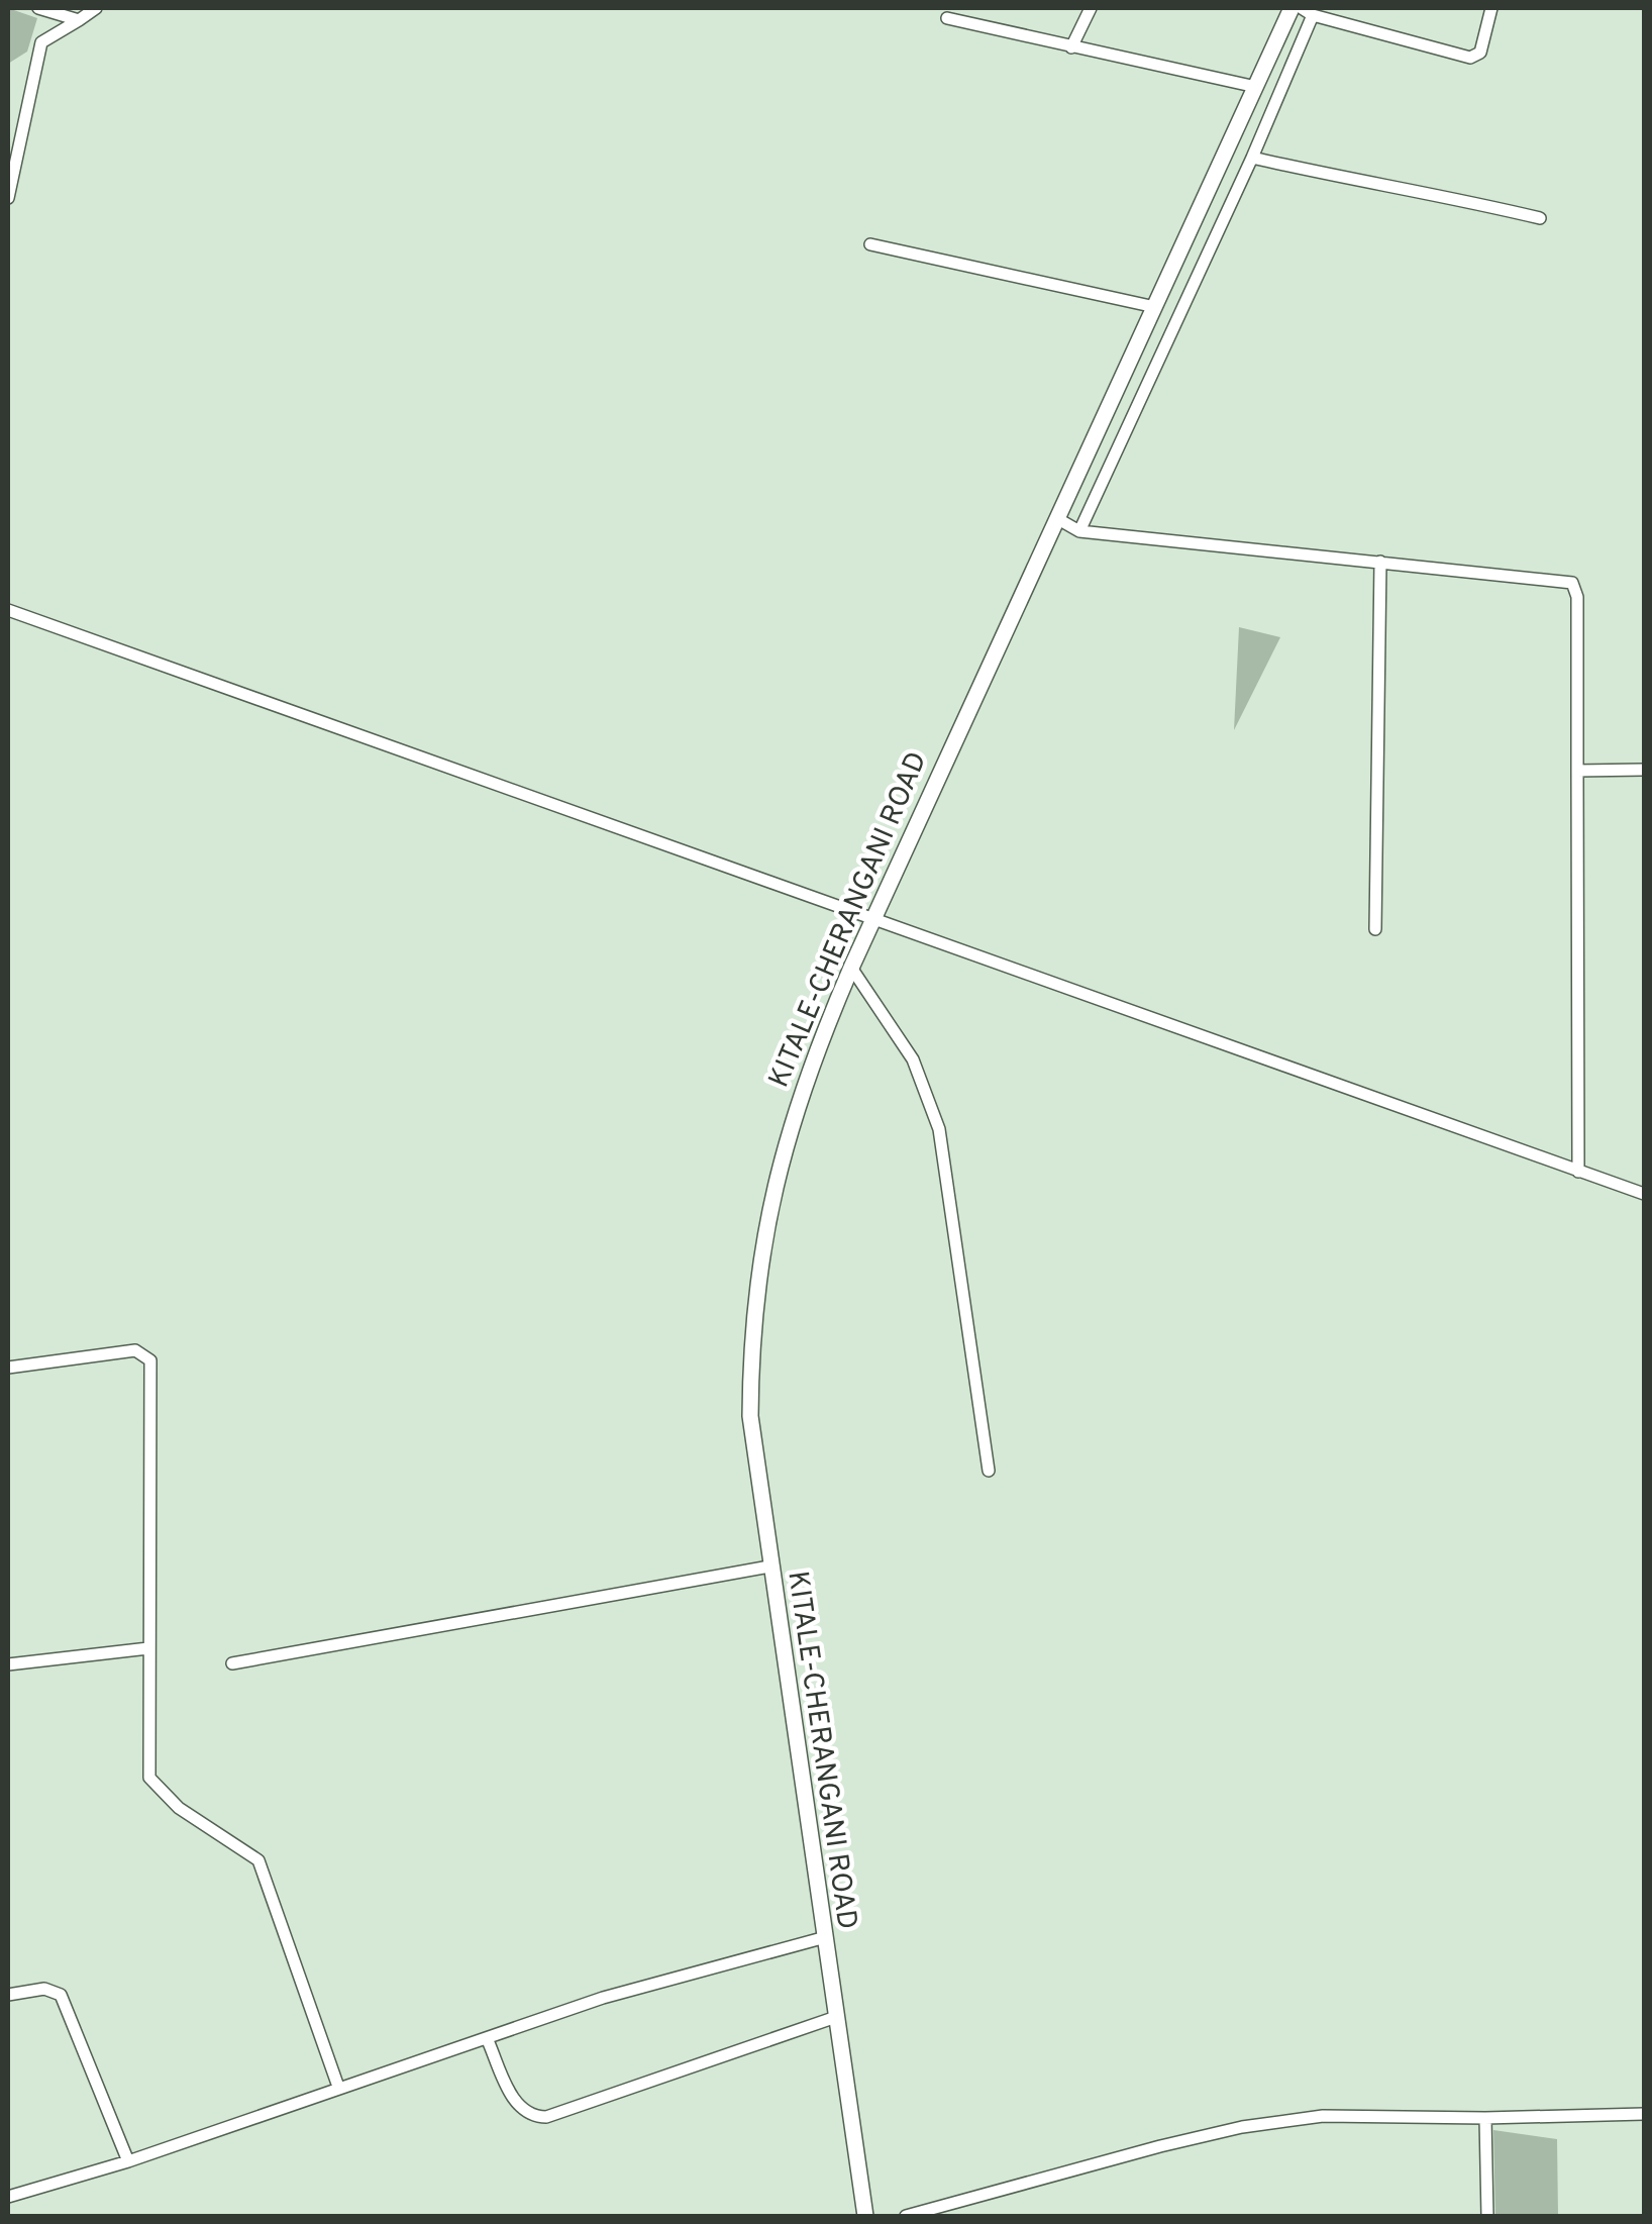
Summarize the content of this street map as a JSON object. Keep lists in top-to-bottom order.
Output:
{
  "streets": {
    "main road": ["KITALE-CHERANGANI ROAD"]
  }
}
